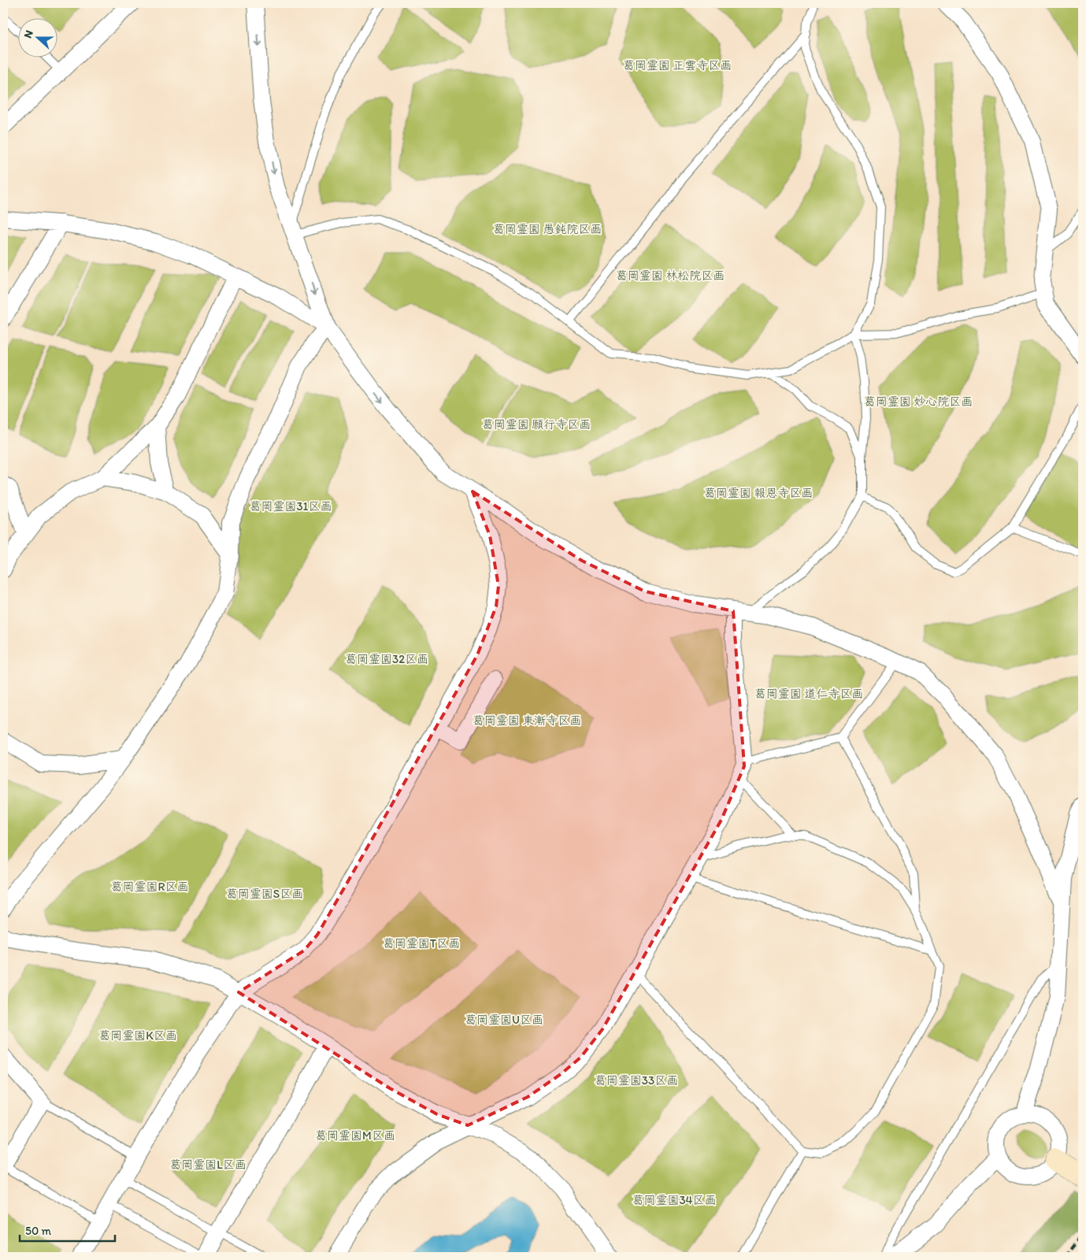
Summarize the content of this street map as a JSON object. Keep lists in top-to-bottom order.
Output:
{
  "parks": [
    "葛岡霊園 正雲寺区画",
    "葛岡霊園 愚鈍院区画",
    "葛岡霊園 林松院区画",
    "葛岡霊園 妙心院区画",
    "葛岡霊園 願行寺区画",
    "葛岡霊園 報恩寺区画",
    "葛岡霊園31区画",
    "葛岡霊園32区画",
    "葛岡霊園 道仁寺区画",
    "葛岡霊園 東漸寺区画",
    "葛岡霊園R区画",
    "葛岡霊園S区画",
    "葛岡霊園T区画",
    "葛岡霊園U区画",
    "葛岡霊園K区画",
    "葛岡霊園33区画",
    "葛岡霊園M区画",
    "葛岡霊園L区画",
    "葛岡霊園34区画"
  ],
  "scale_bar": "50 m",
  "north": "left"
}
